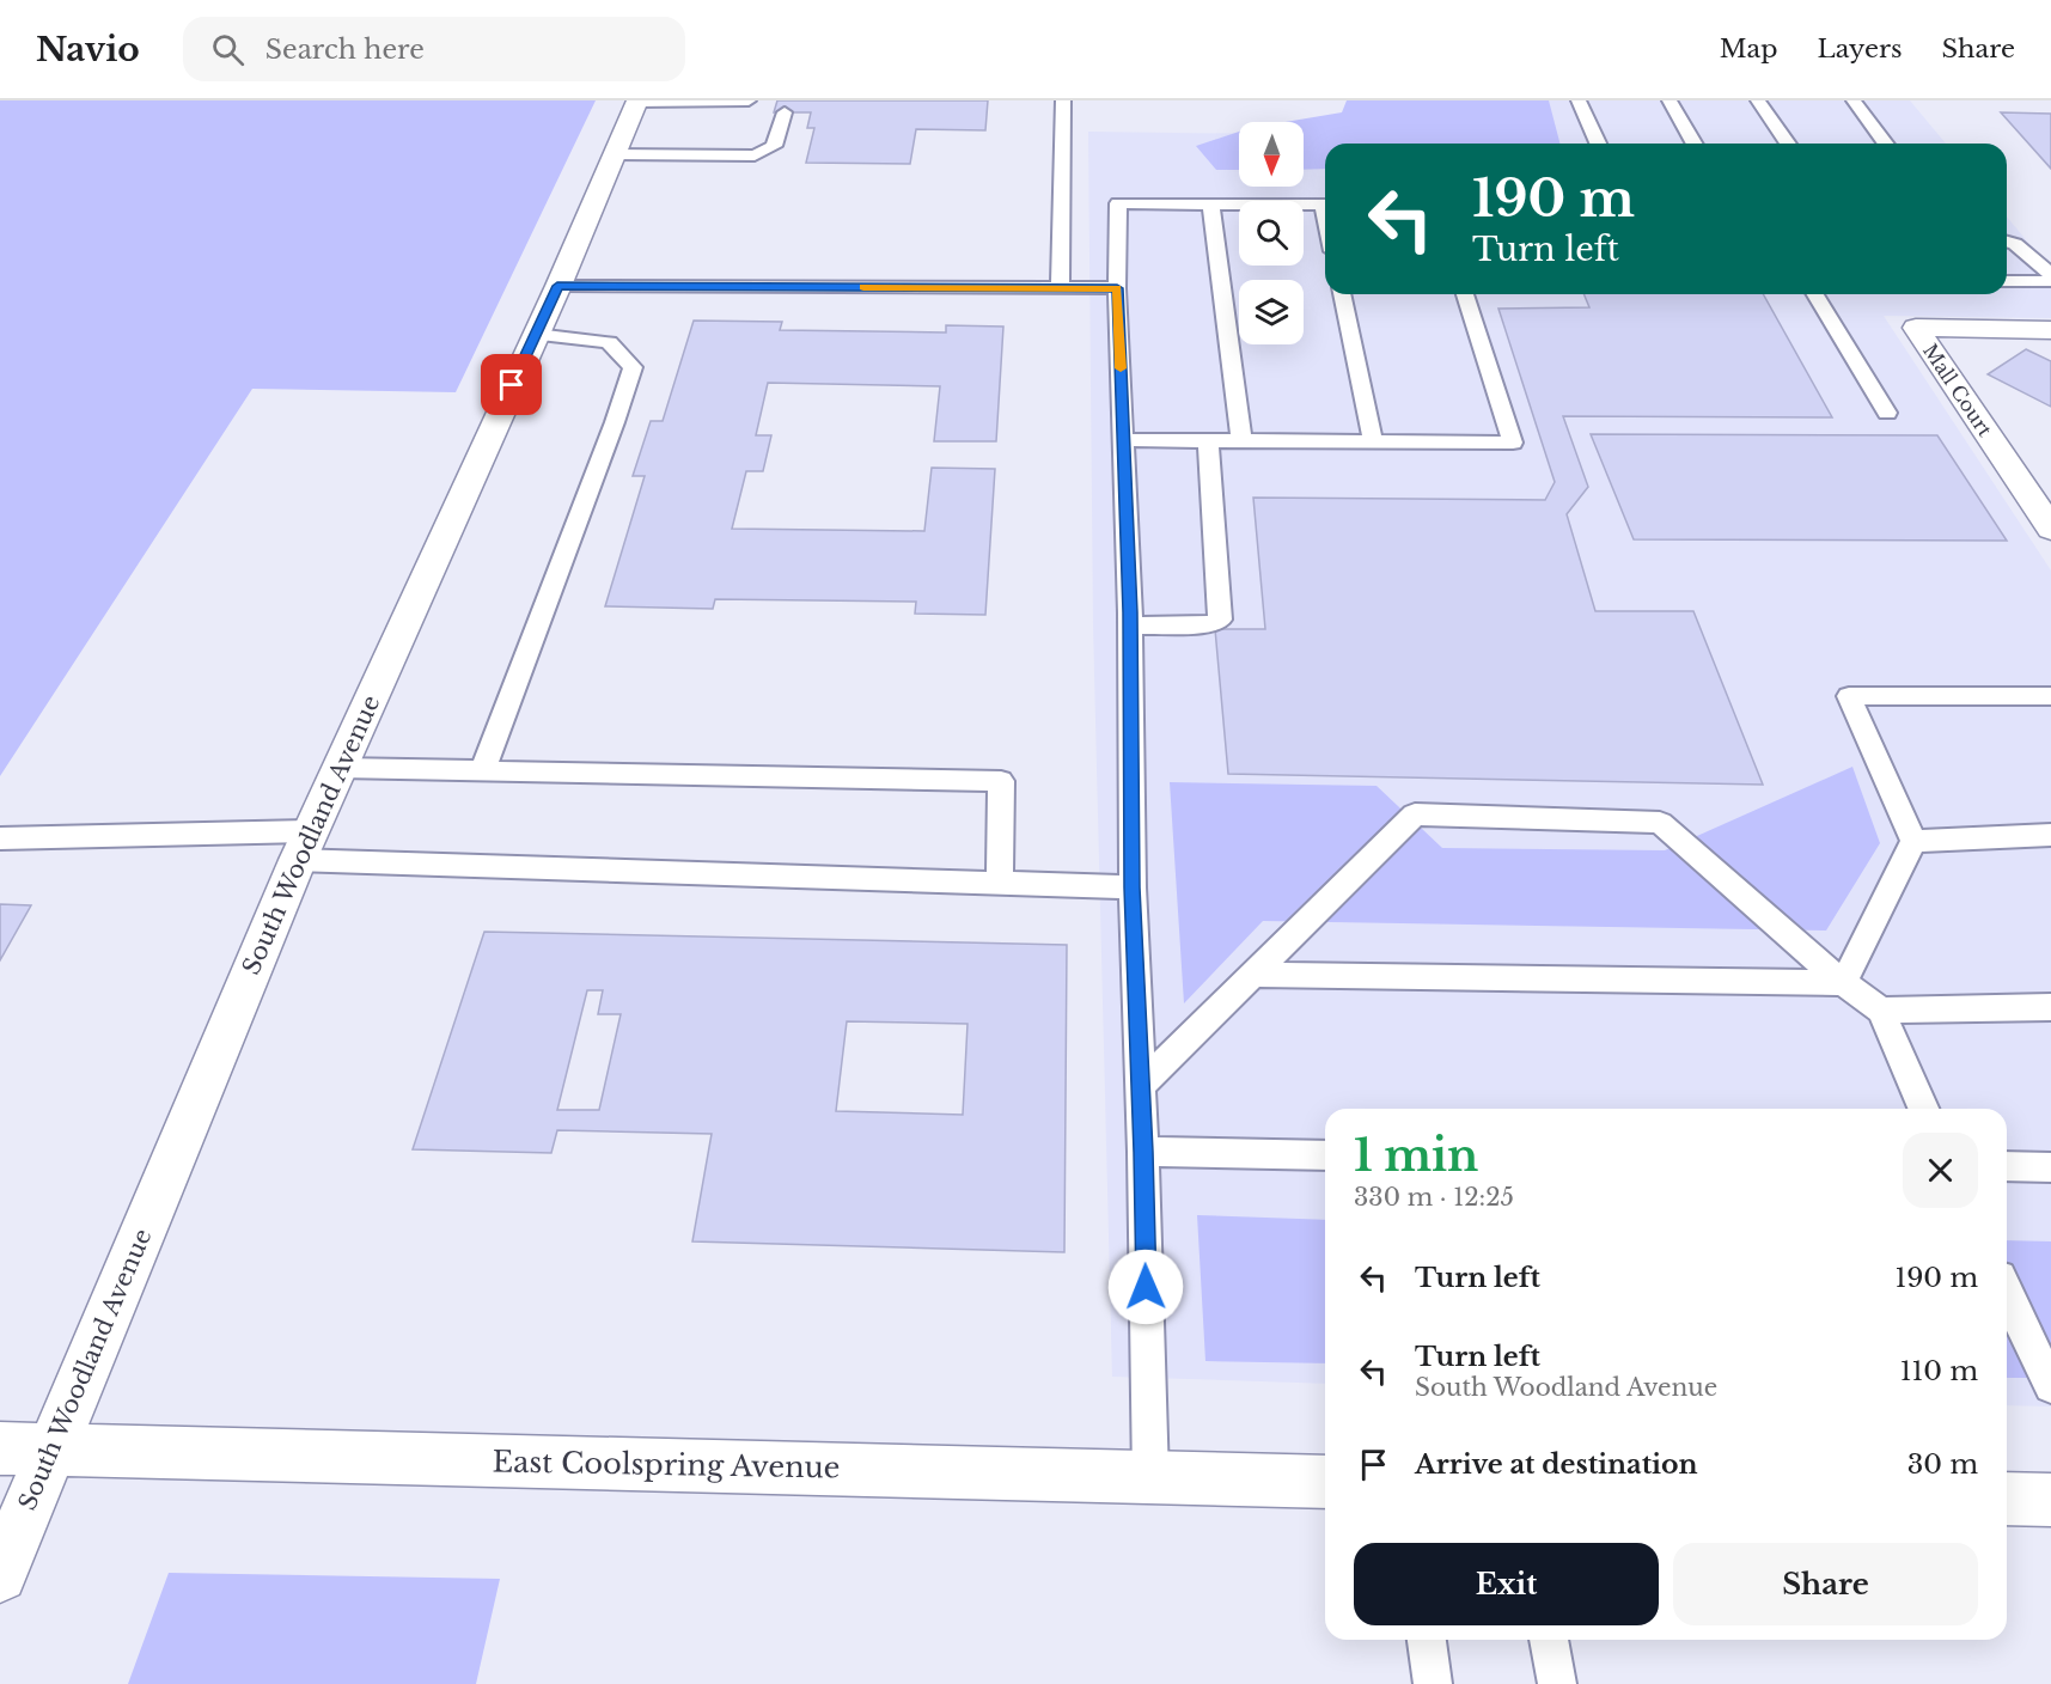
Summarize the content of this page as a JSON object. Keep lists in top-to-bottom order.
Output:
{
  "streets": {
    "street": ["Mall Court", "South Woodland Avenue", "East Coolspring Avenue"]
  },
  "crossings": [
    ["South Woodland Avenue", "East Coolspring Avenue"]
  ],
  "north": "bottom",
  "page": {
    "header": "Navio",
    "search": "Search here",
    "nav": ["Map", "Layers", "Share"],
    "turn": ["190 m", "Turn left"],
    "heading": ["1 min", "330 m · 12:25"],
    "list": [
      {
        "name": "Turn left",
        "value": "190 m"
      },
      {
        "name": "Turn left",
        "note": "South Woodland Avenue",
        "value": "110 m"
      },
      {
        "name": "Arrive at destination",
        "value": "30 m"
      }
    ],
    "buttons": ["Exit", "Share"]
  }
}
